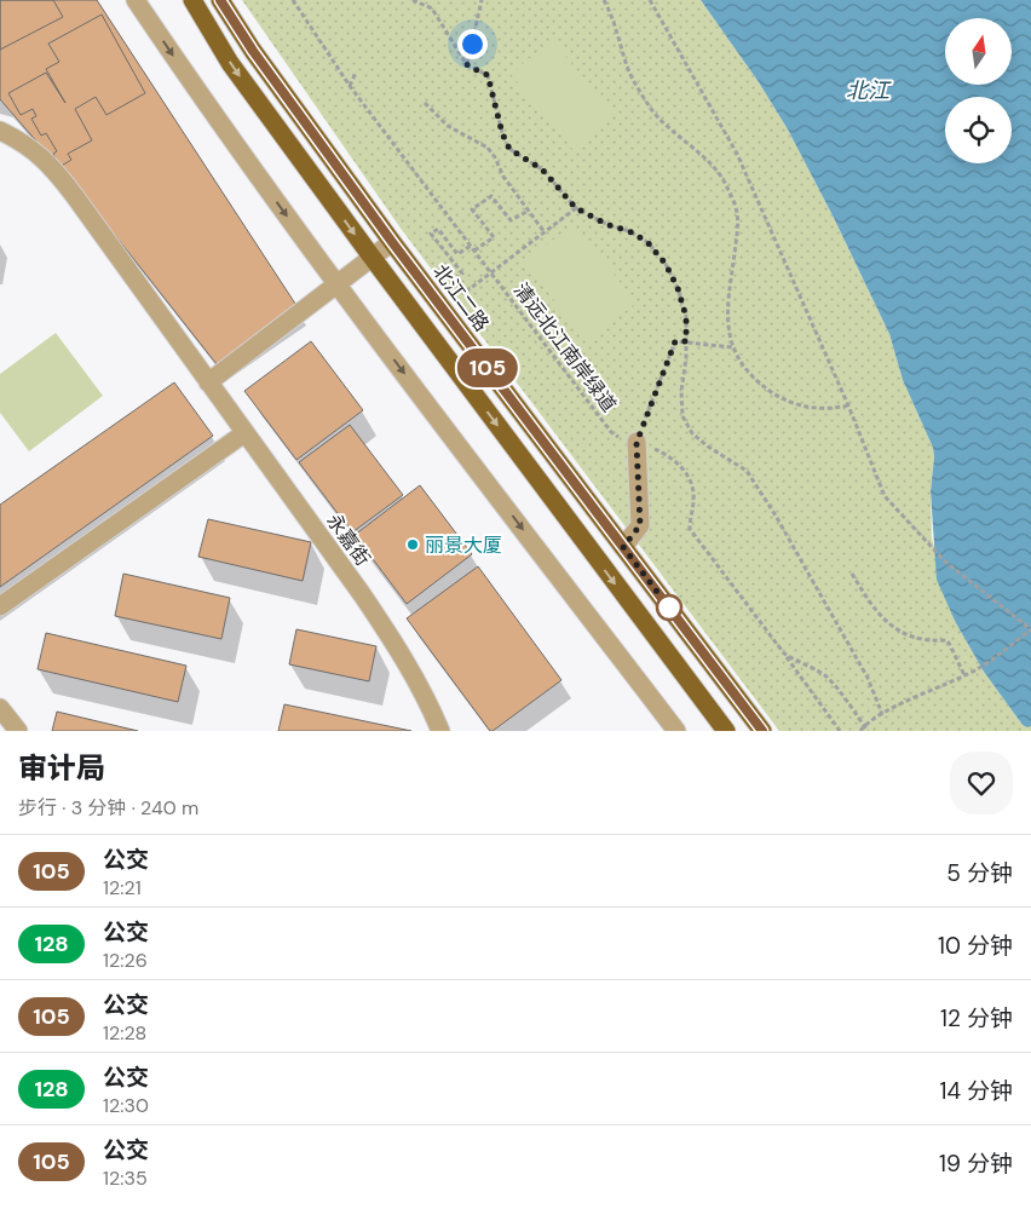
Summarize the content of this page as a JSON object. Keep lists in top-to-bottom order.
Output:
{
  "streets": {
    "main road": ["北江二路"],
    "street": ["永嘉街"],
    "path": ["清远北江南岸绿道"]
  },
  "water": ["北江"],
  "places": ["丽景大厦"],
  "lines": ["bus line 105"],
  "north": "top",
  "page": {
    "on_map": "105",
    "heading": ["审计局", "步行 · 3 分钟 · 240 m"],
    "list": [
      {
        "mark": "105",
        "name": "公交",
        "note": "12:21",
        "value": "5 分钟"
      },
      {
        "mark": "128",
        "name": "公交",
        "note": "12:26",
        "value": "10 分钟"
      },
      {
        "mark": "105",
        "name": "公交",
        "note": "12:28",
        "value": "12 分钟"
      },
      {
        "mark": "128",
        "name": "公交",
        "note": "12:30",
        "value": "14 分钟"
      },
      {
        "mark": "105",
        "name": "公交",
        "note": "12:35",
        "value": "19 分钟"
      }
    ]
  }
}
